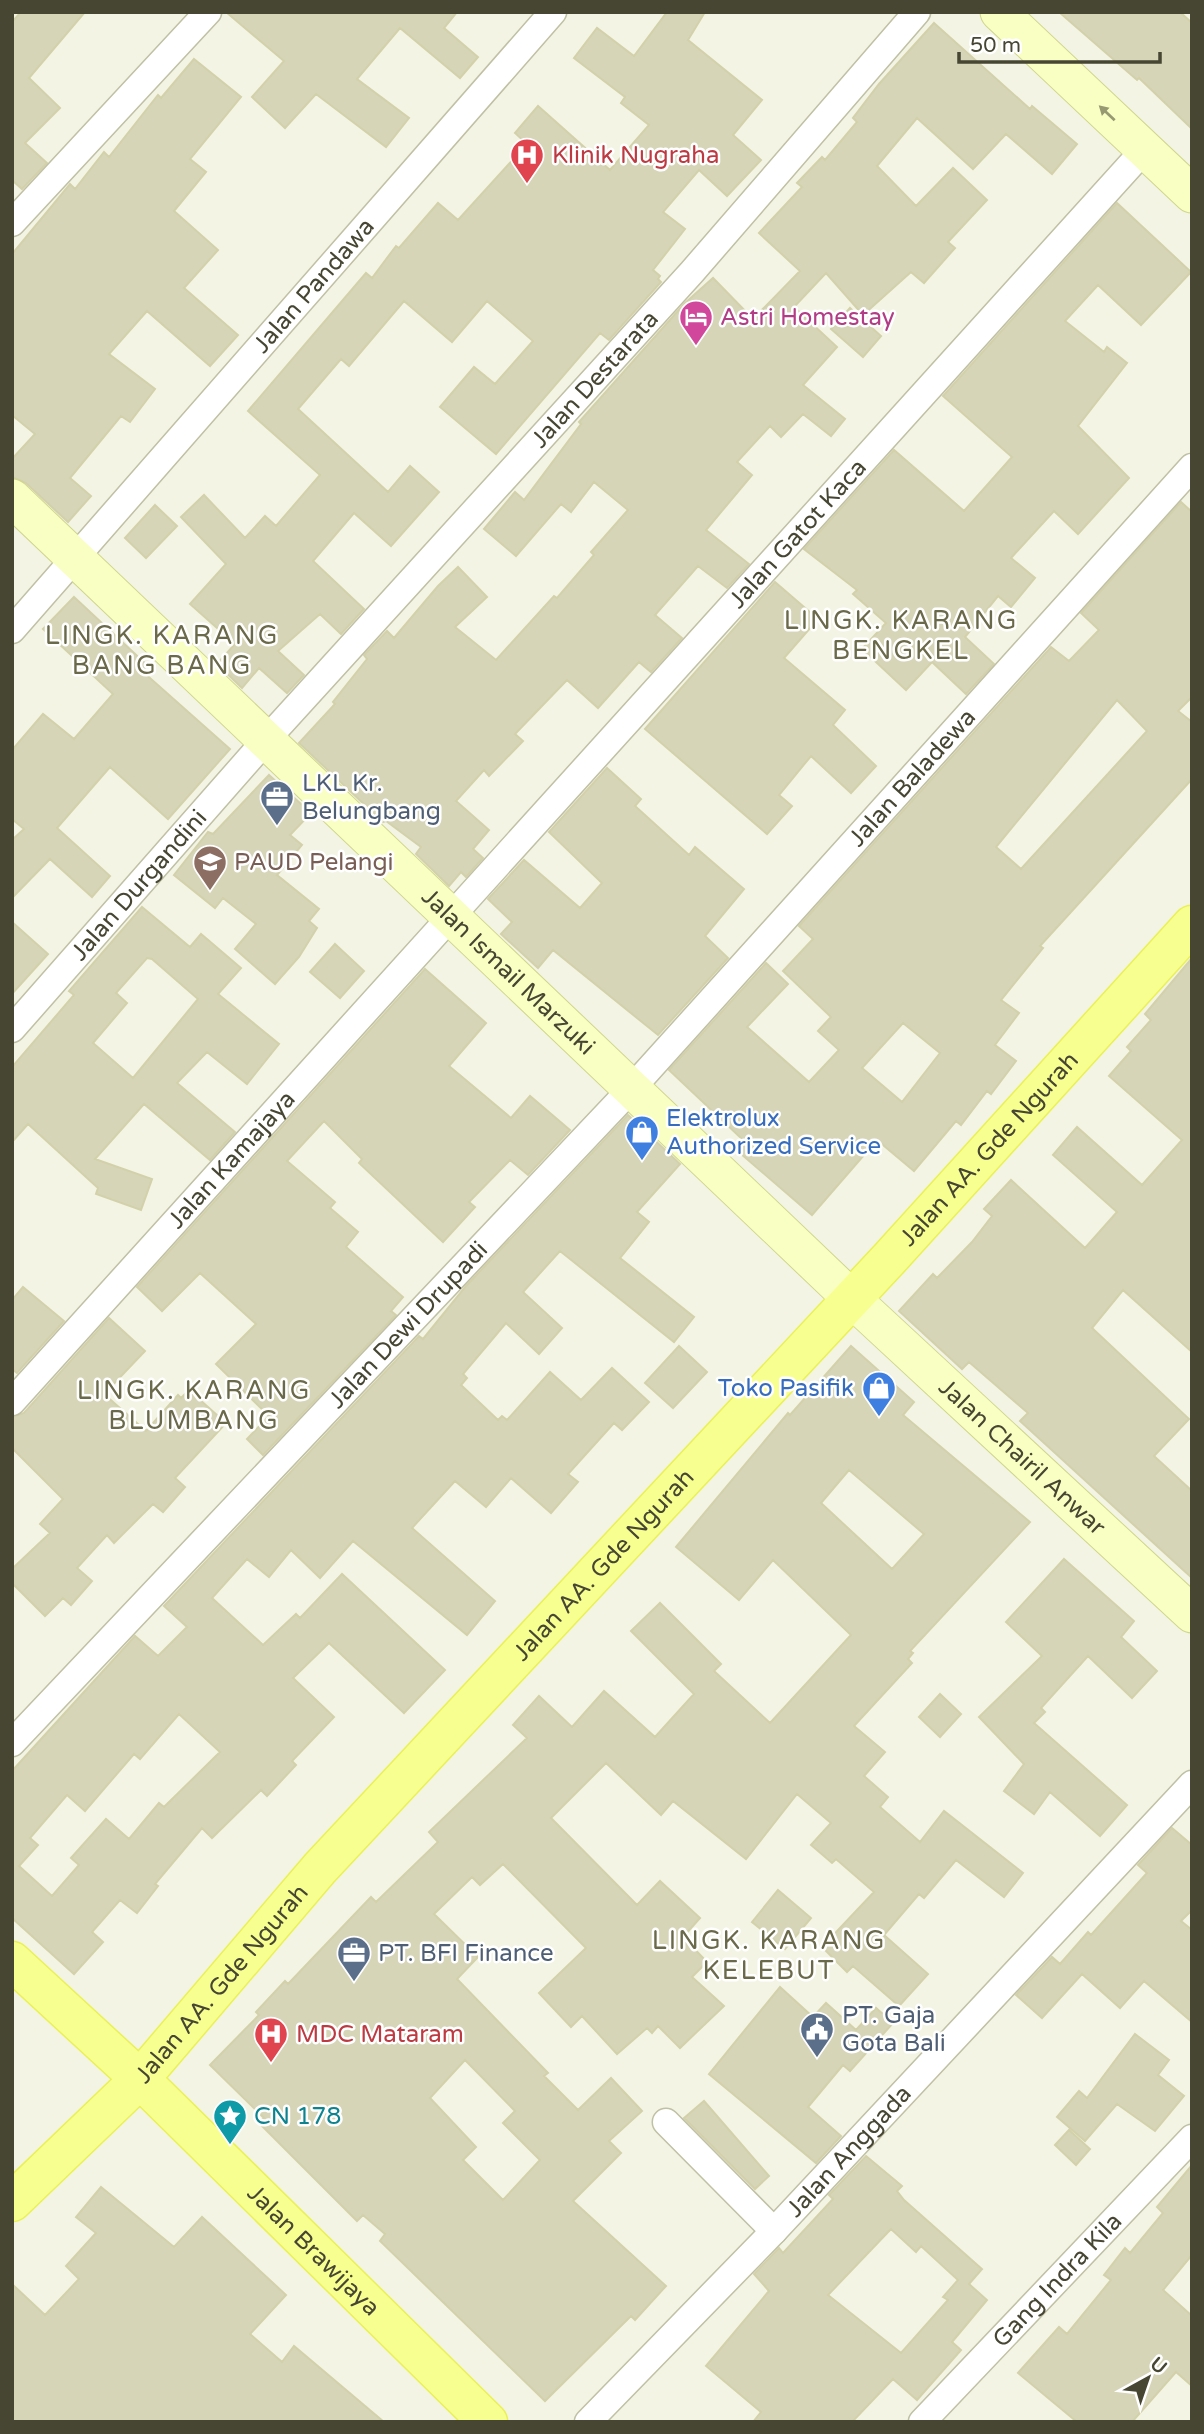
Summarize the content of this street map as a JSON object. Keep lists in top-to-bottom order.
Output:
{
  "streets": {
    "main road": ["Jalan AA. Gde Ngurah", "Jalan Brawijaya"],
    "street": [
      "Jalan Pandawa",
      "Jalan Destarata",
      "Jalan Gatot Kaca",
      "Jalan Baladewa",
      "Jalan Durgandini",
      "Jalan Ismail Marzuki",
      "Jalan Kamajaya",
      "Jalan Dewi Drupadi",
      "Jalan Chairil Anwar",
      "Jalan Anggada",
      "Gang Indra Kila"
    ]
  },
  "crossings": [
    ["Jalan Pandawa", "Jalan Ismail Marzuki"],
    ["Jalan Destarata", "Jalan Durgandini"],
    ["Jalan Destarata", "Jalan Ismail Marzuki"],
    ["Jalan Gatot Kaca", "Jalan Ismail Marzuki"],
    ["Jalan Gatot Kaca", "Jalan Kamajaya"],
    ["Jalan Baladewa", "Jalan Ismail Marzuki"],
    ["Jalan Baladewa", "Jalan Dewi Drupadi"],
    ["Jalan Durgandini", "Jalan Ismail Marzuki"],
    ["Jalan Ismail Marzuki", "Jalan AA. Gde Ngurah"],
    ["Jalan Ismail Marzuki", "Jalan Kamajaya"],
    ["Jalan Ismail Marzuki", "Jalan Dewi Drupadi"],
    ["Jalan Ismail Marzuki", "Jalan Chairil Anwar"],
    ["Jalan AA. Gde Ngurah", "Jalan Chairil Anwar"],
    ["Jalan AA. Gde Ngurah", "Jalan Brawijaya"]
  ],
  "districts": [
    "LINGK. KARANG BENGKEL",
    "LINGK. KARANG BANG BANG",
    "LINGK. KARANG BLUMBANG",
    "LINGK. KARANG KELEBUT"
  ],
  "places": {
    "hospital": ["Klinik Nugraha", "MDC Mataram"],
    "hotel": ["Astri Homestay"],
    "office": ["LKL Kr. Belungbang", "PT. BFI Finance"],
    "school or university": ["PAUD Pelangi"],
    "shop": ["Elektrolux Authorized Service", "Toko Pasifik"],
    "public building": ["PT. Gaja Gota Bali"],
    "place": ["CN 178"]
  },
  "scale_bar": "50 m",
  "north": "top right"
}
